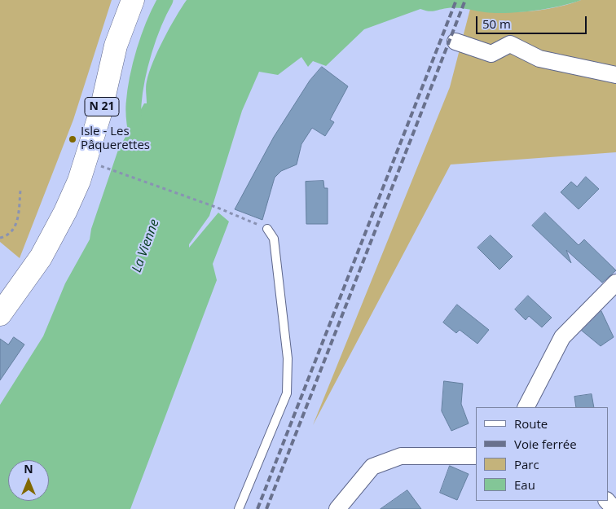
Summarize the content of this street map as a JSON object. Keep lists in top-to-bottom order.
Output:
{
  "streets": {
    "main road": ["N 21"]
  },
  "water": ["La Vienne"],
  "places": ["Isle - Les Pâquerettes"],
  "legend": [
    "Route",
    "Voie ferrée",
    "Parc",
    "Eau"
  ],
  "scale_bar": "50 m",
  "north": "top"
}
